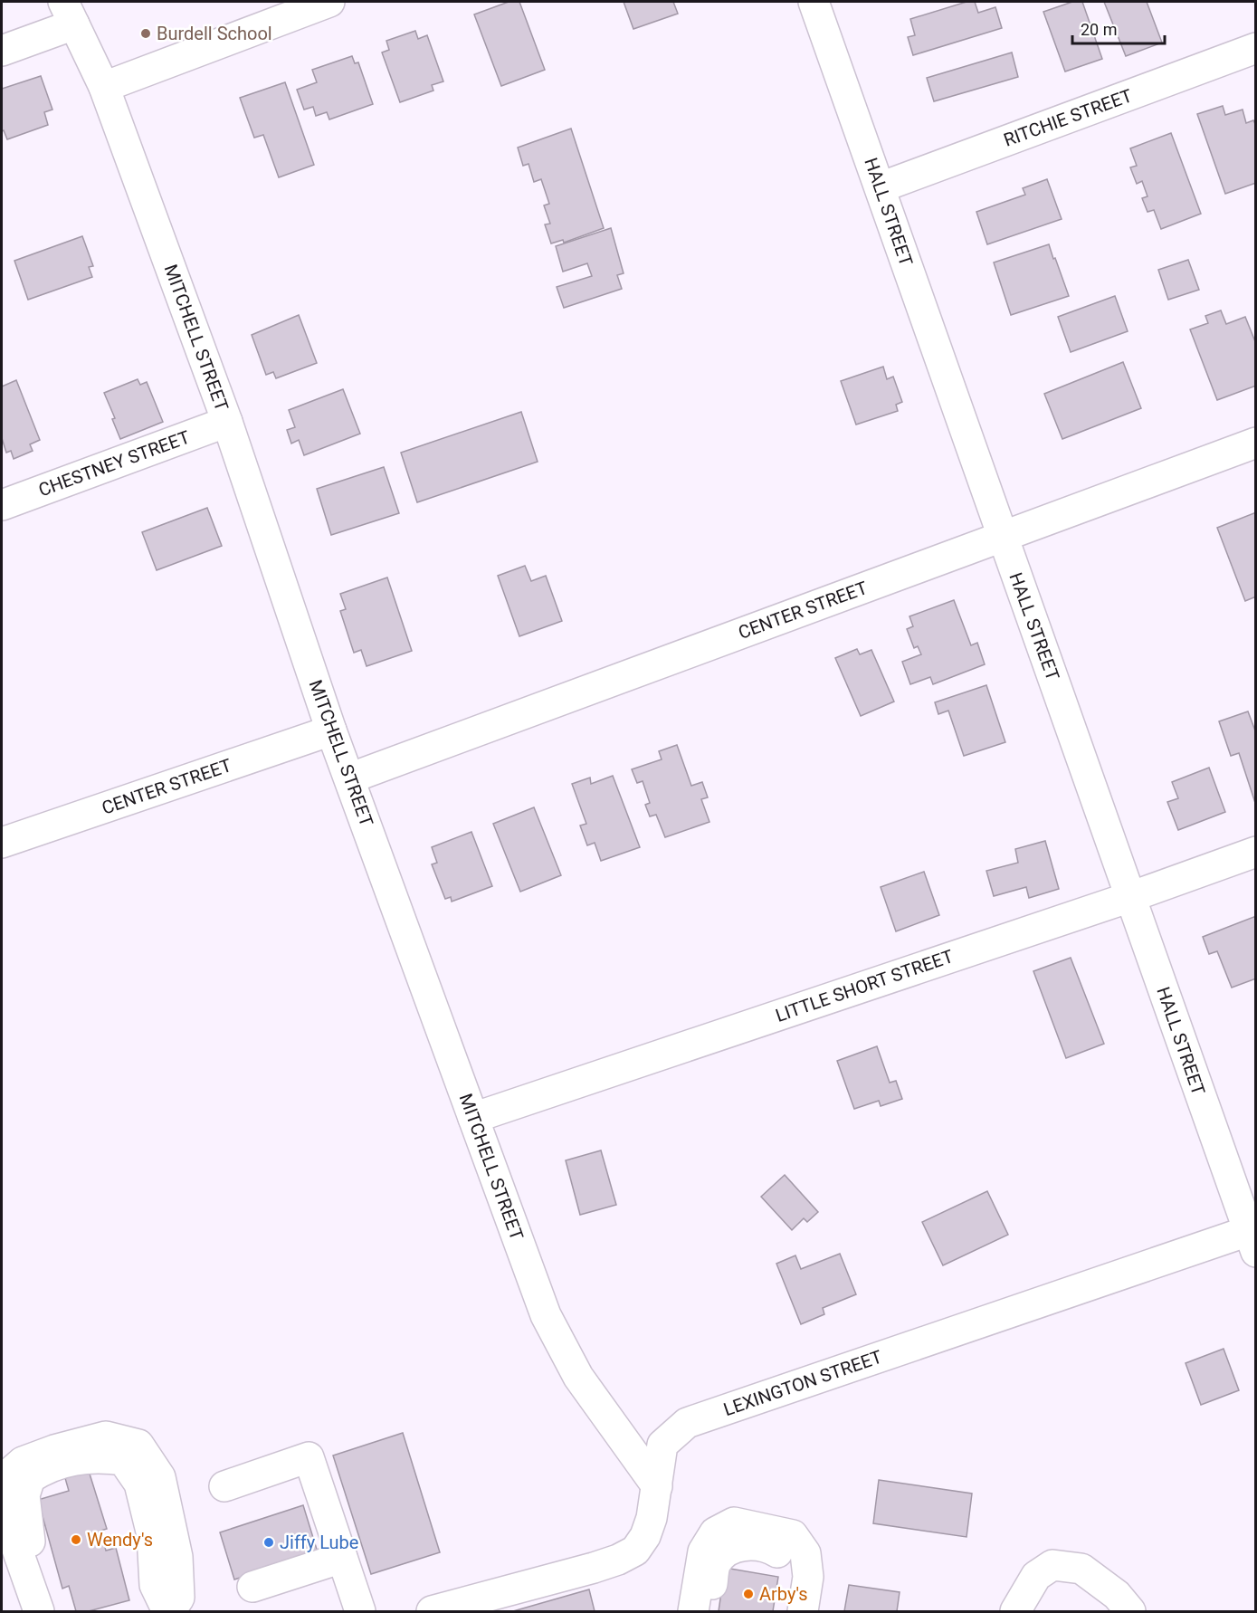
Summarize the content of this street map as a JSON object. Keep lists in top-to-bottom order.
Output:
{
  "streets": {
    "street": [
      "RITCHIE STREET",
      "HALL STREET",
      "MITCHELL STREET",
      "CHESTNEY STREET",
      "CENTER STREET",
      "LITTLE SHORT STREET",
      "LEXINGTON STREET"
    ]
  },
  "crossings": [
    ["RITCHIE STREET", "HALL STREET"],
    ["HALL STREET", "CENTER STREET"],
    ["HALL STREET", "LITTLE SHORT STREET"],
    ["HALL STREET", "LEXINGTON STREET"],
    ["MITCHELL STREET", "CHESTNEY STREET"],
    ["MITCHELL STREET", "CENTER STREET"],
    ["MITCHELL STREET", "LITTLE SHORT STREET"],
    ["MITCHELL STREET", "LEXINGTON STREET"]
  ],
  "places": [
    "Burdell School",
    "Wendy's",
    "Jiffy Lube",
    "Arby's"
  ],
  "scale_bar": "20 m"
}
